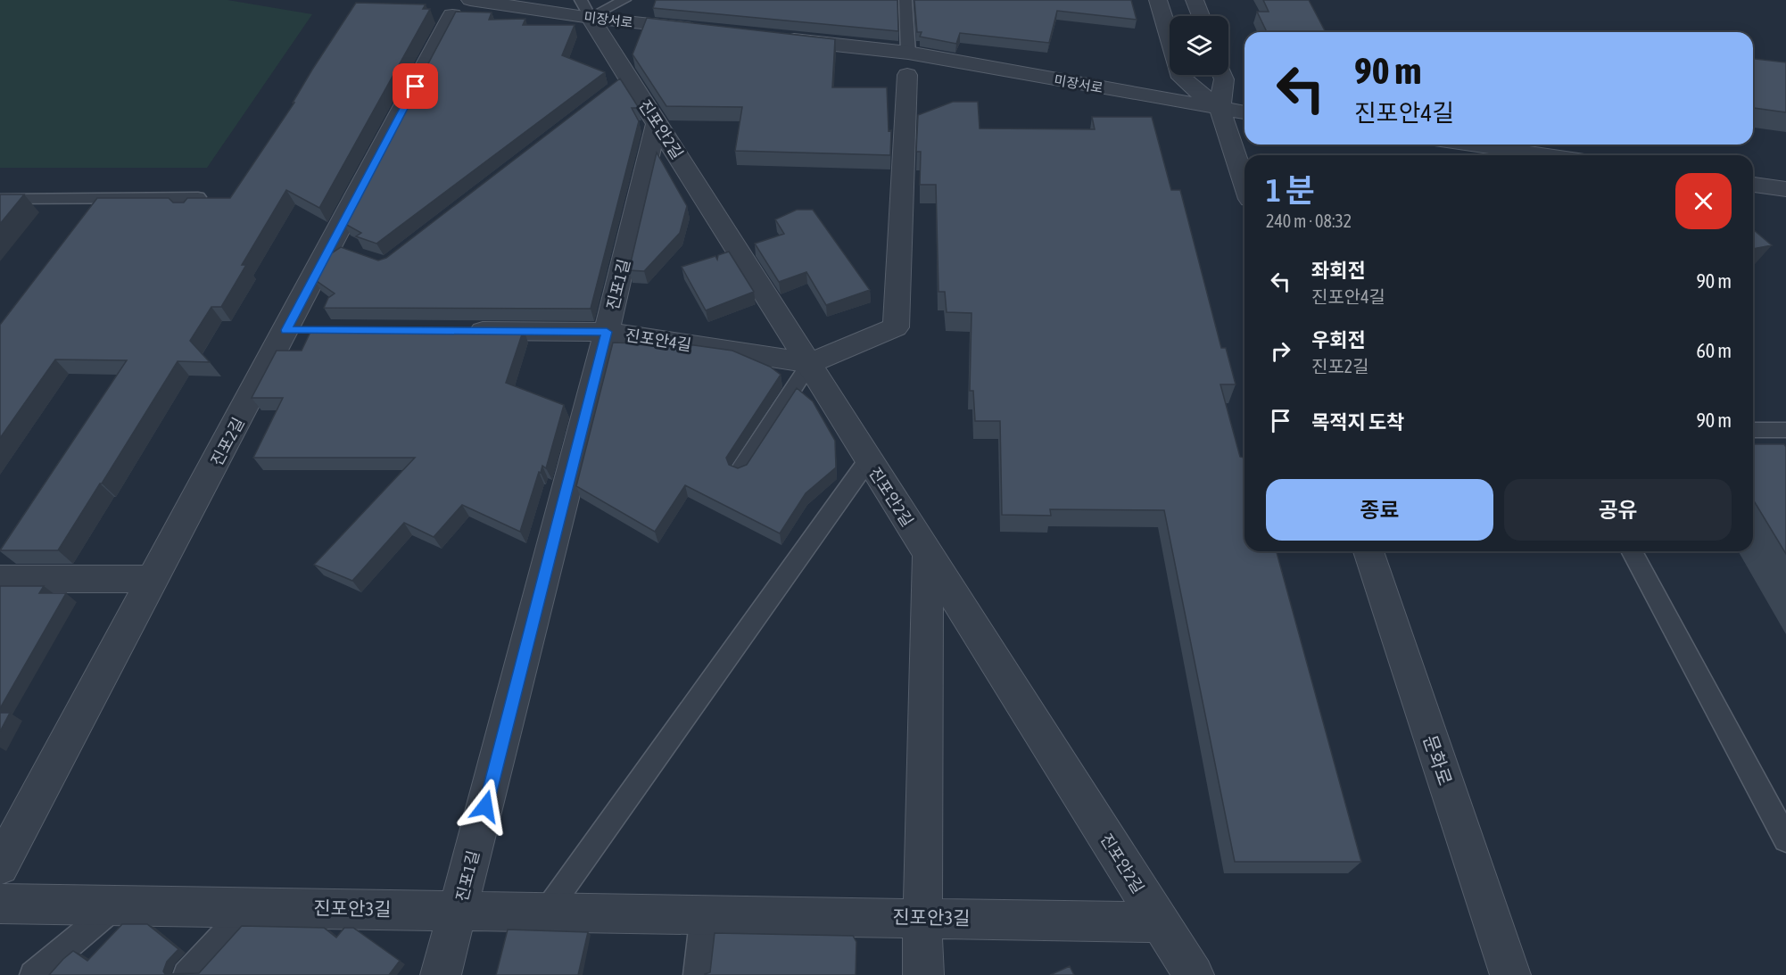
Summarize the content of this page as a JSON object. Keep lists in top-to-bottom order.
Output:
{
  "streets": {
    "street": [
      "미장서로",
      "진포안2길",
      "진포1길",
      "진포안4길",
      "진포2길",
      "문화로",
      "진포안3길"
    ]
  },
  "crossings": [
    ["미장서로", "진포안2길"],
    ["미장서로", "진포2길"],
    ["진포안2길", "진포1길"],
    ["진포안2길", "진포안4길"],
    ["진포안2길", "진포안3길"],
    ["진포1길", "진포안4길"],
    ["진포1길", "진포안3길"]
  ],
  "page": {
    "turn": ["90 m", "진포안4길"],
    "heading": ["1 분", "240 m · 08:32"],
    "list": [
      {
        "name": "좌회전",
        "note": "진포안4길",
        "value": "90 m"
      },
      {
        "name": "우회전",
        "note": "진포2길",
        "value": "60 m"
      },
      {
        "name": "목적지 도착",
        "value": "90 m"
      }
    ],
    "buttons": ["종료", "공유"]
  }
}
